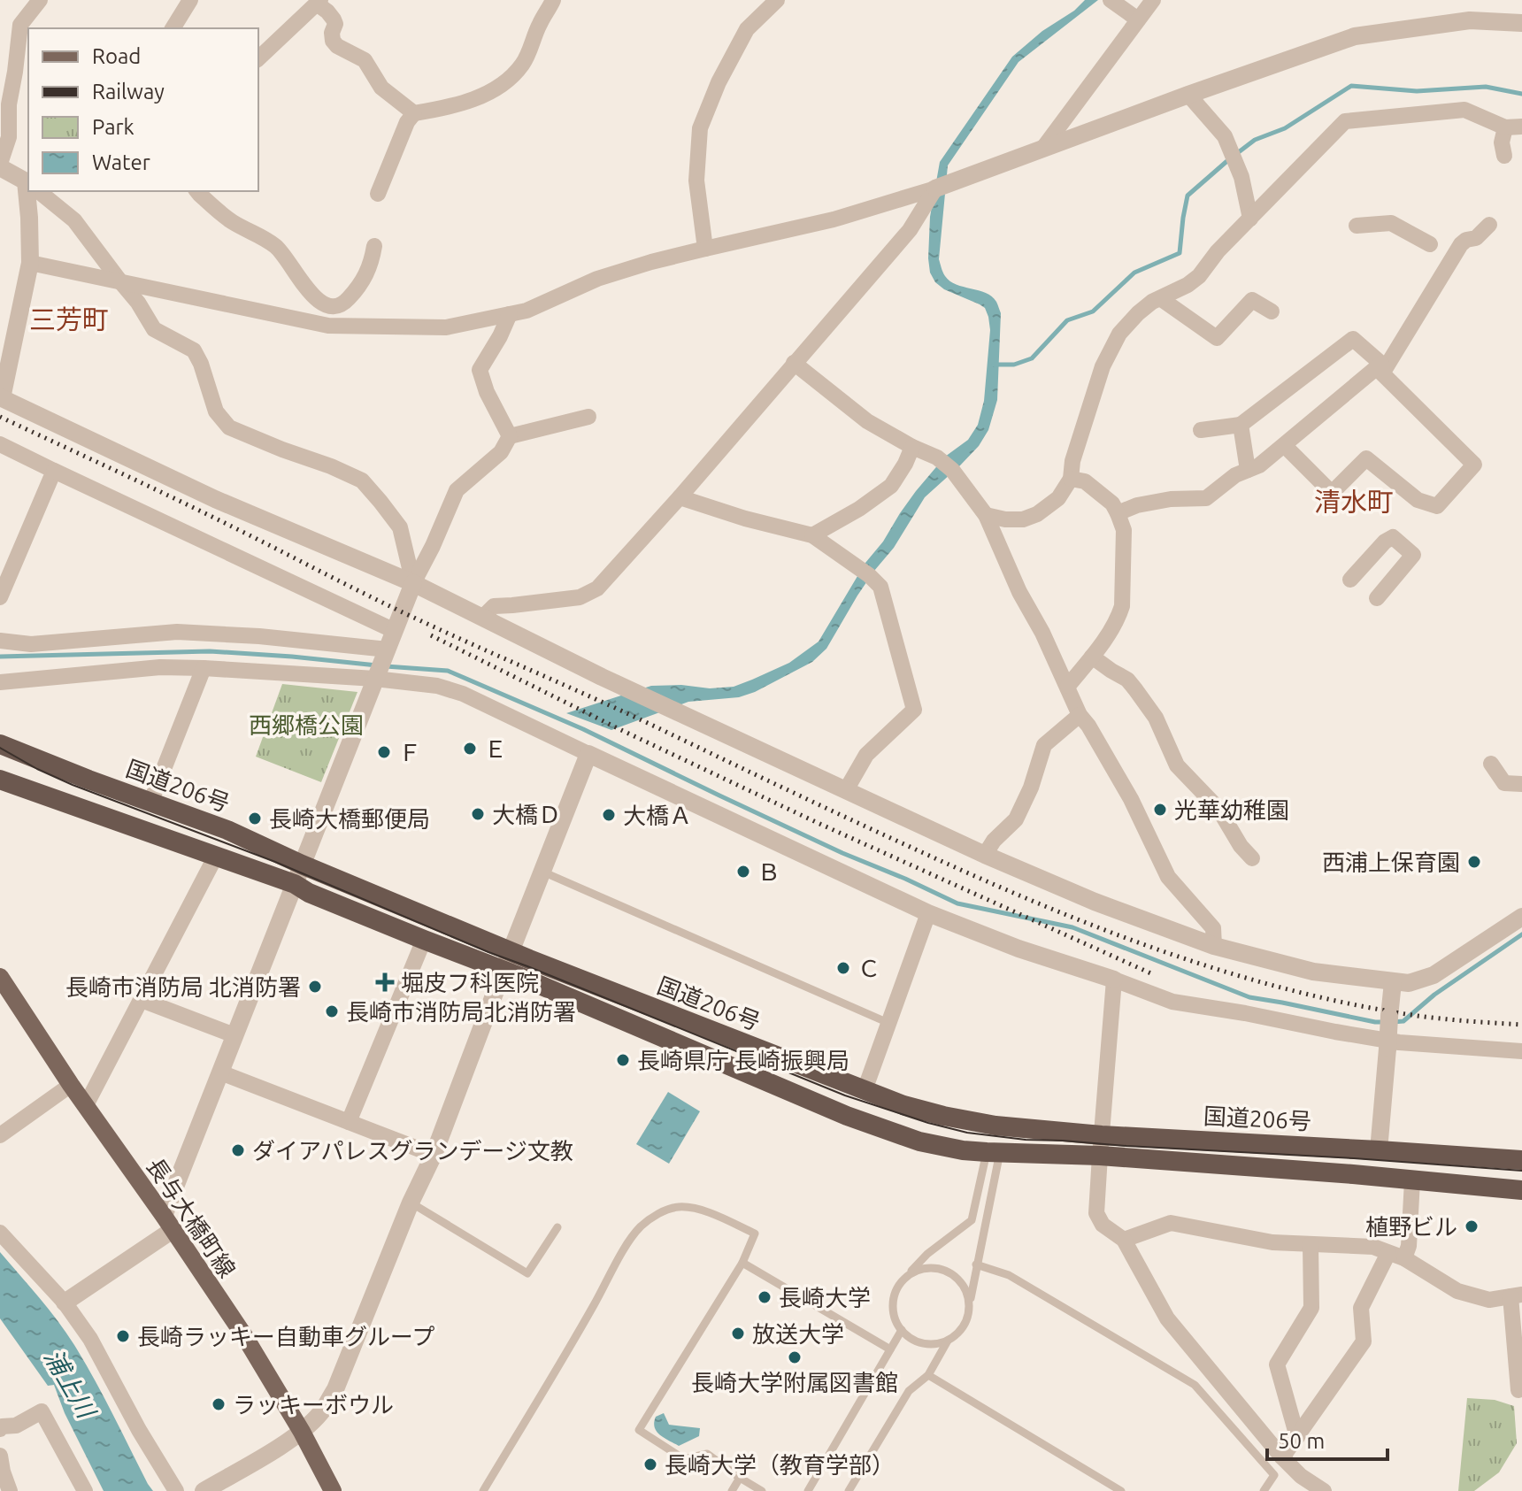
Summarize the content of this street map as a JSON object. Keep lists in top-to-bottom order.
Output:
{
  "streets": {
    "highway": ["国道206号"],
    "main road": ["長与大橋町線"]
  },
  "districts": ["三芳町", "清水町"],
  "water": ["浦上川"],
  "parks": ["西郷橋公園"],
  "places": {
    "other": [
      "Ｅ",
      "Ｆ",
      "光華幼稚園",
      "大橋Ｄ",
      "大橋Ａ",
      "長崎大橋郵便局",
      "西浦上保育園",
      "Ｂ",
      "Ｃ",
      "長崎市消防局 北消防署",
      "長崎市消防局北消防署",
      "長崎県庁 長崎振興局",
      "ダイアパレスグランデージ文教",
      "植野ビル",
      "長崎大学",
      "放送大学",
      "長崎ラッキー自動車グループ",
      "長崎大学附属図書館",
      "ラッキーボウル",
      "長崎大学（教育学部）"
    ],
    "health": ["堀皮フ科医院"]
  },
  "legend": [
    "Road",
    "Railway",
    "Park",
    "Water"
  ],
  "scale_bar": "50 m"
}
